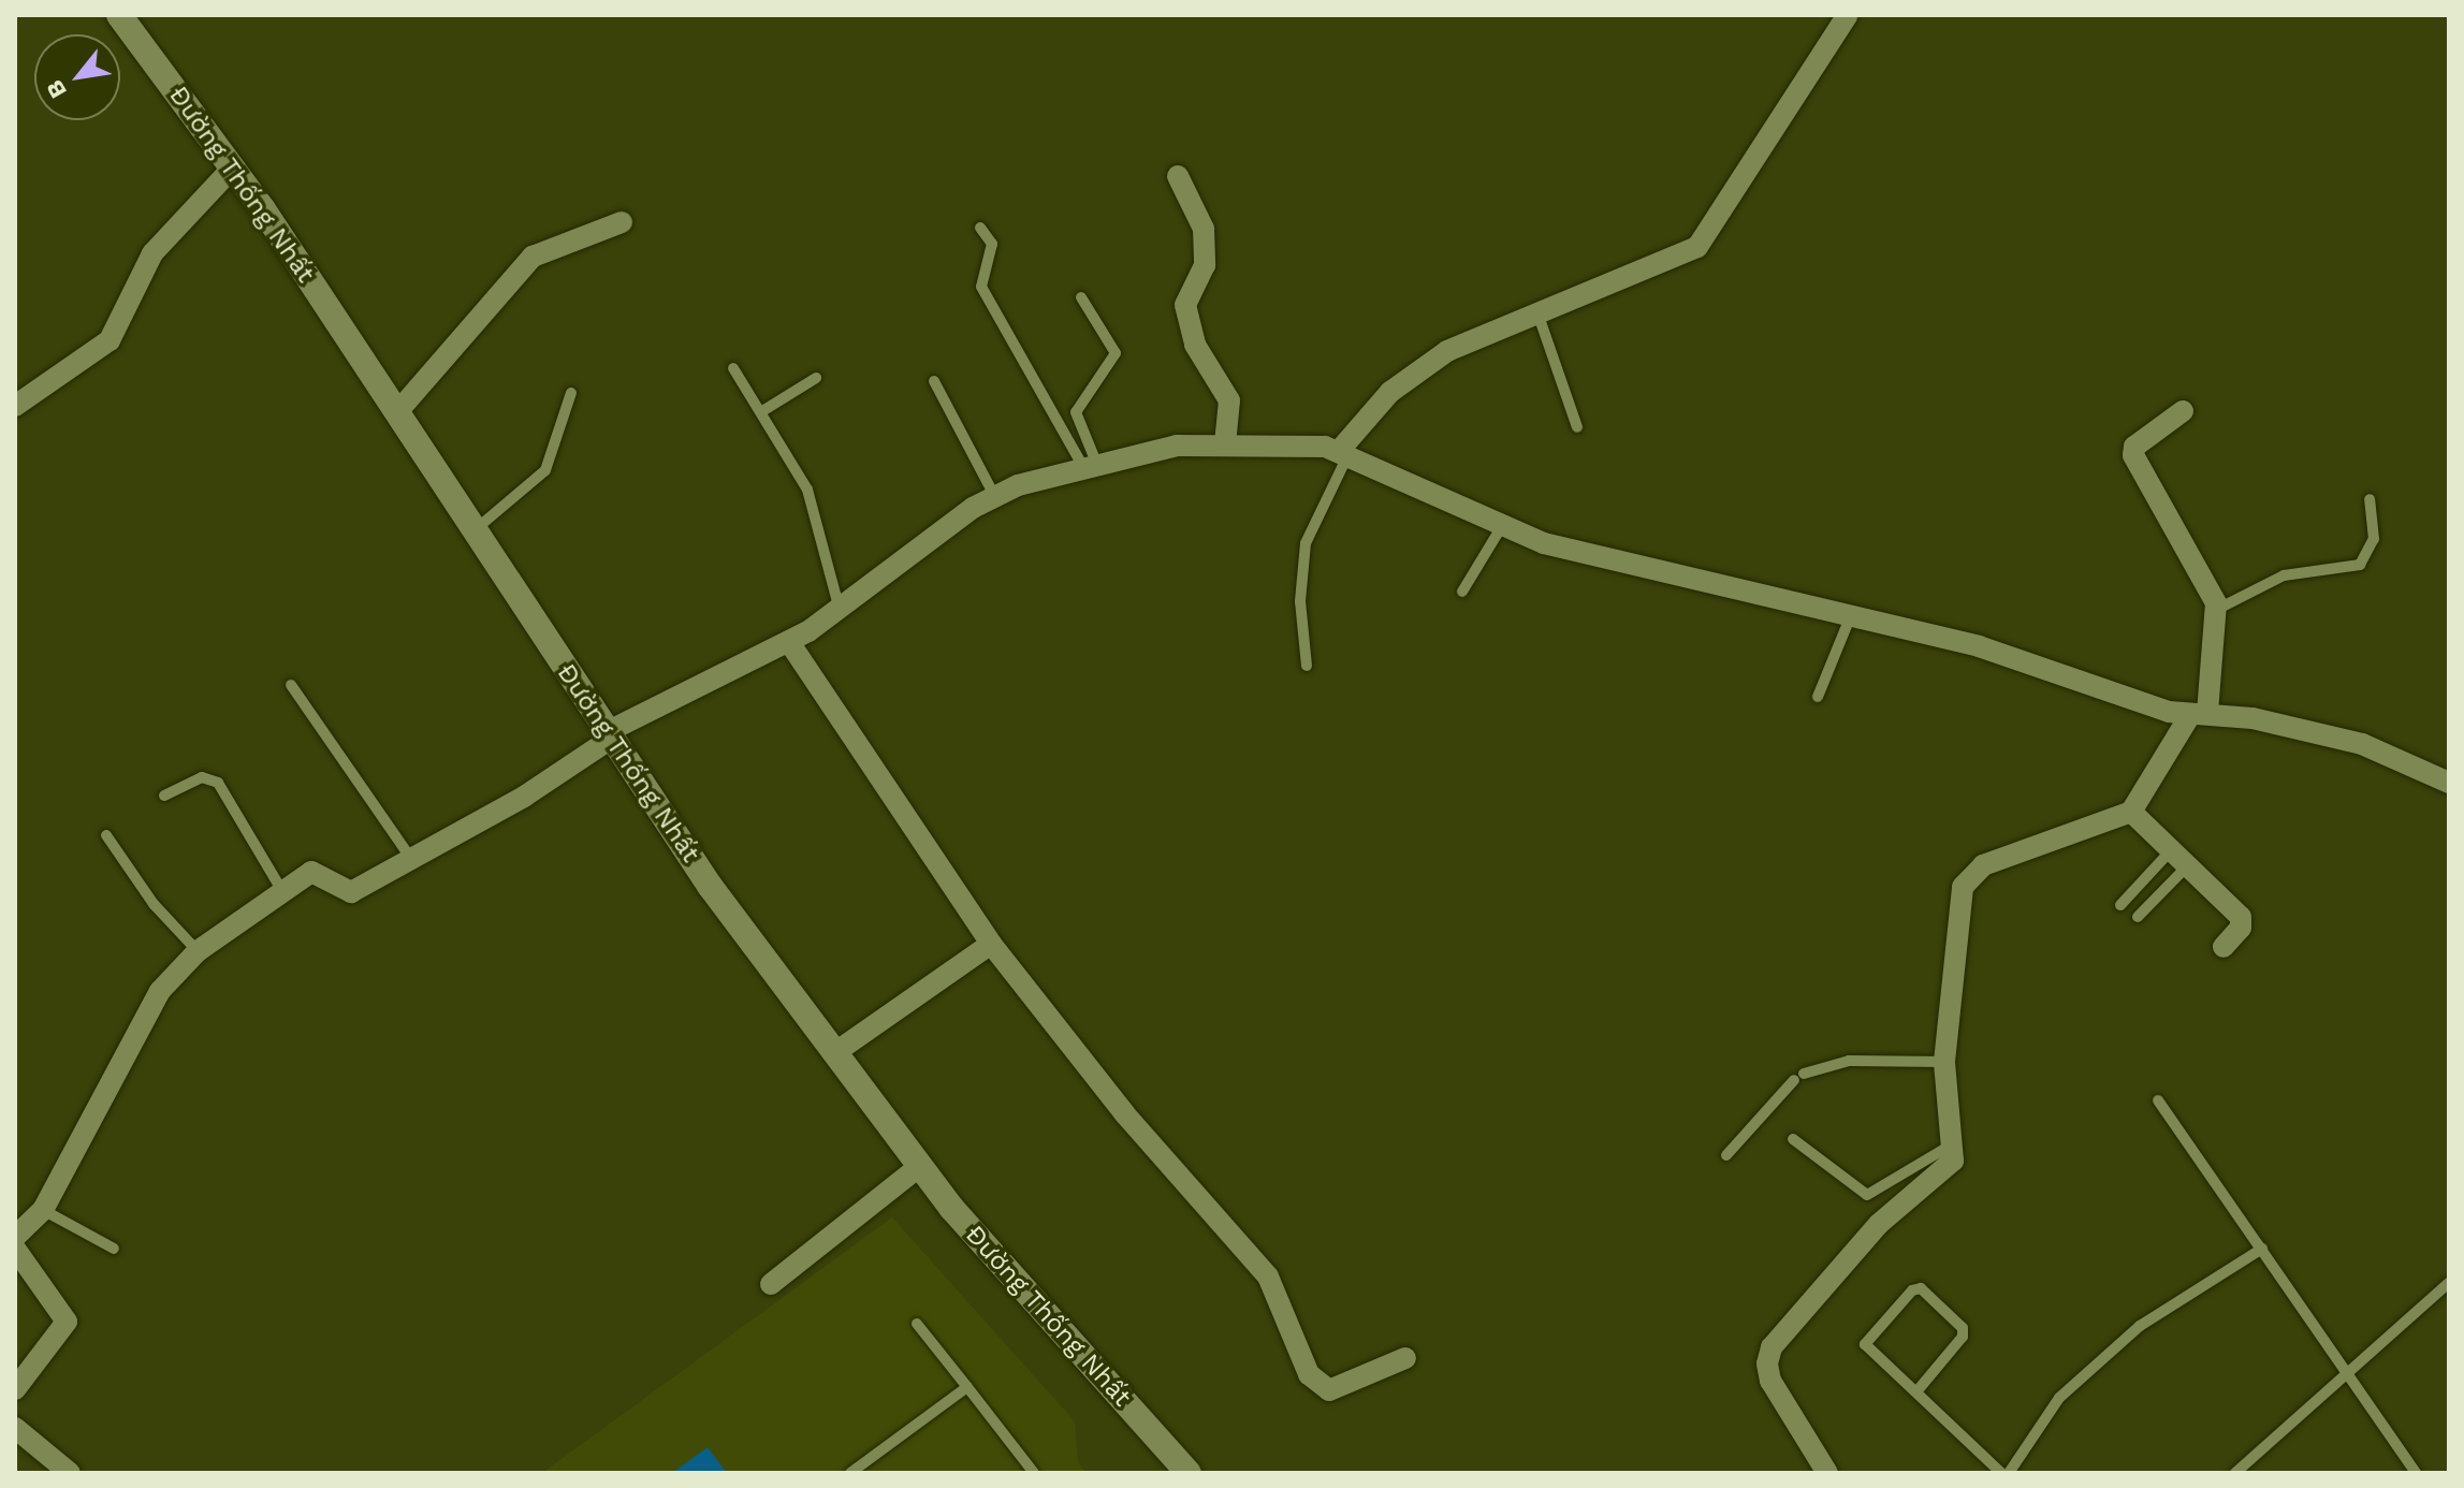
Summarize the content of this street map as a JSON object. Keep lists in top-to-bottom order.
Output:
{
  "streets": {
    "street": ["Đường Thống Nhất"]
  },
  "north": "bottom left"
}
